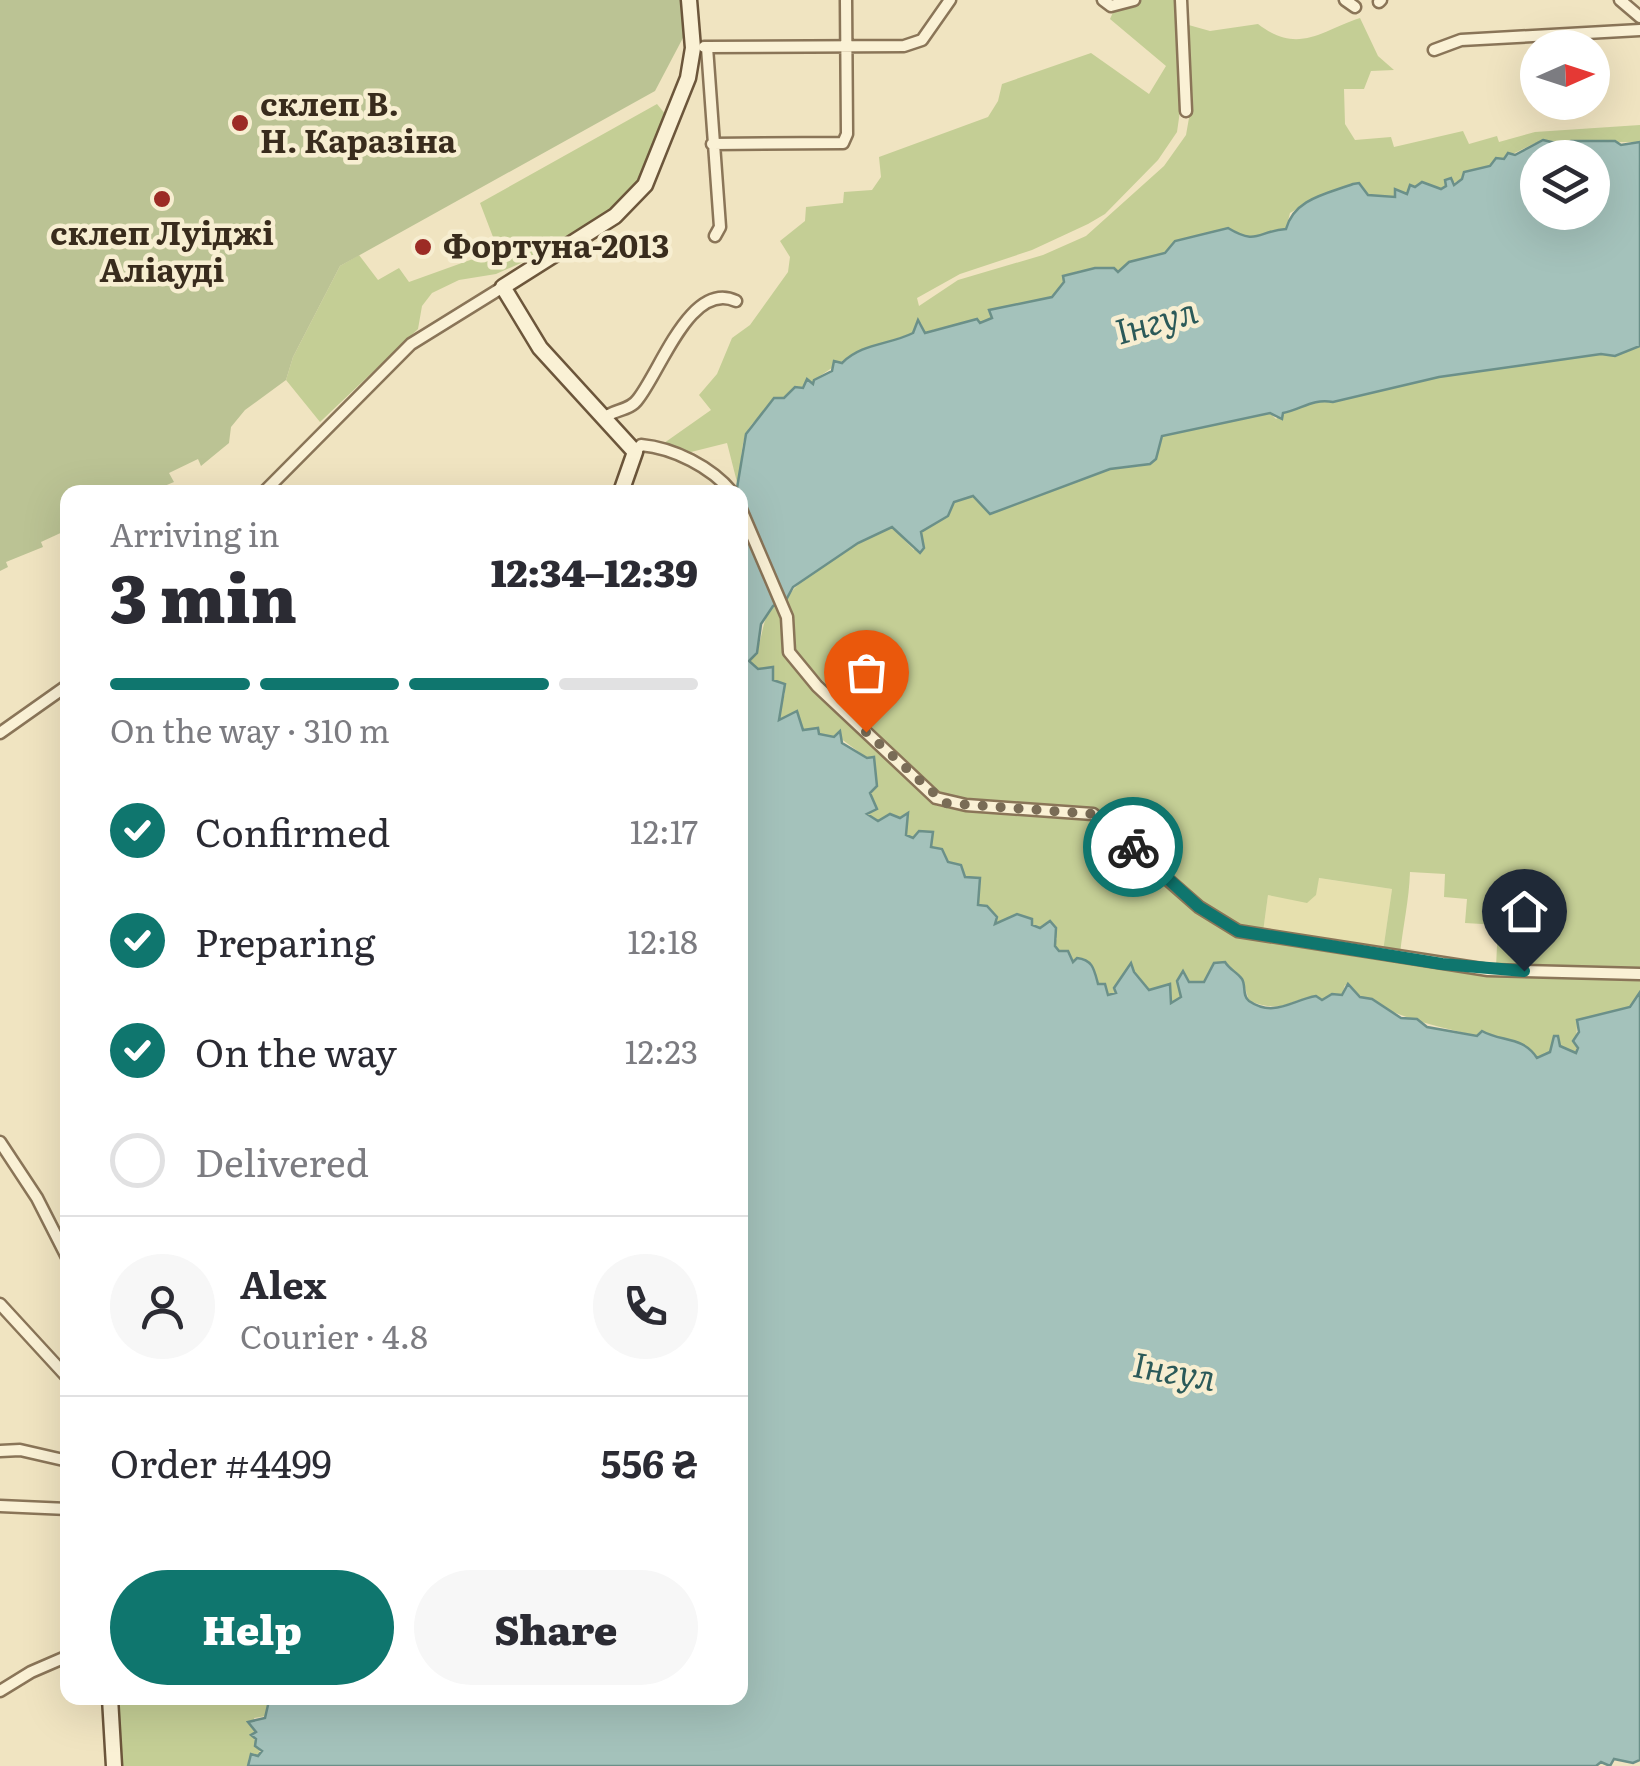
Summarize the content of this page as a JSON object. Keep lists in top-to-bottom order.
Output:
{
  "water": ["Інгул"],
  "places": ["склеп В. Н. Каразіна", "склеп Луіджі Аліауді", "Фортуна-2013"],
  "north": "right",
  "page": {
    "heading": ["3 min", "Arriving in", "12:34–12:39"],
    "panel": [
      "Alex",
      "Courier · 4.8",
      "Order #4499",
      "556 ₴"
    ],
    "bar": "On the way · 310 m",
    "list": [
      ["Confirmed", "12:17"],
      ["Preparing", "12:18"],
      ["On the way", "12:23"],
      "Delivered"
    ],
    "buttons": ["Help", "Share"]
  }
}
